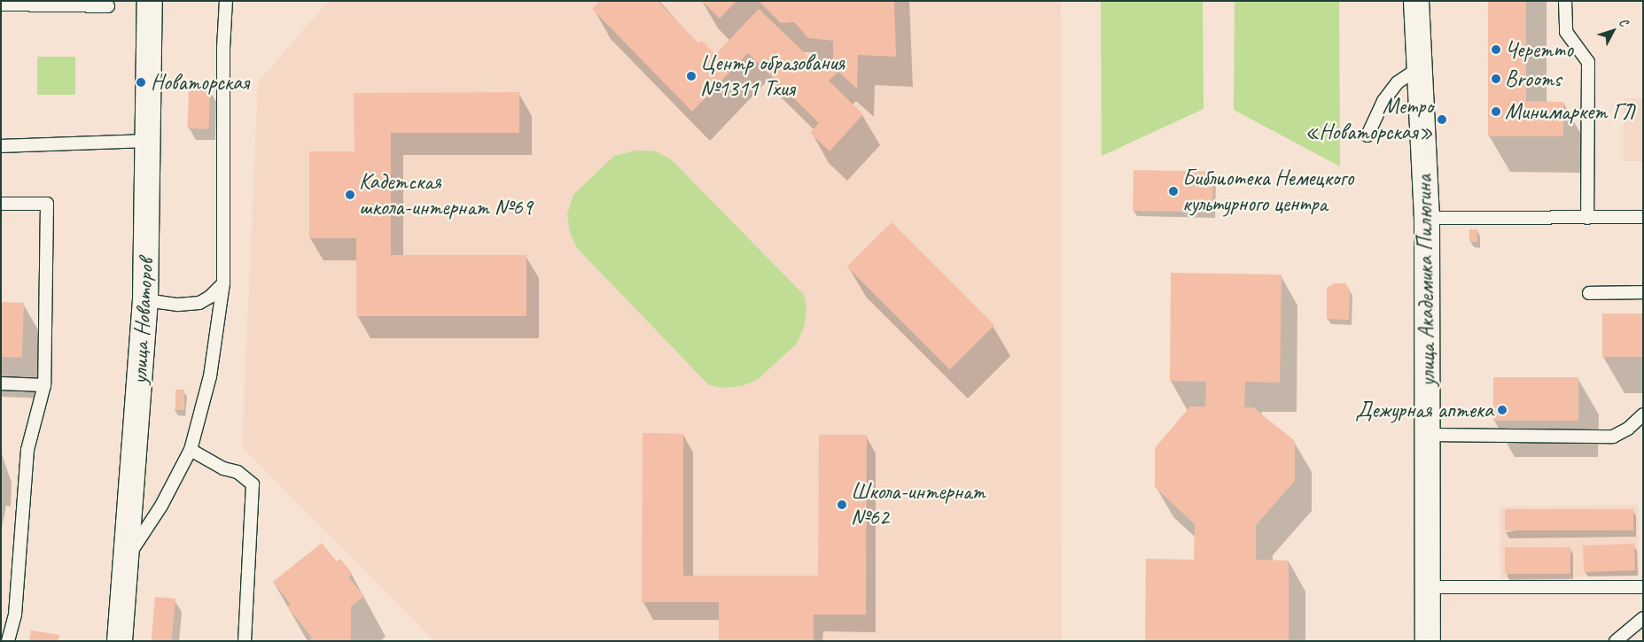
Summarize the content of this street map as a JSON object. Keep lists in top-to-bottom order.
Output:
{
  "streets": {
    "street": ["улица Академика Пилюгина", "улица Новаторов"]
  },
  "places": [
    "Черетто",
    "Центр образования №1311 Тхия",
    "Brooms",
    "Новаторская",
    "Минимаркет ГЛ",
    "Метро «Новаторская»",
    "Библиотека Немецкого культурного центра",
    "Кадетская школа-интернат №69",
    "Дежурная аптека",
    "Школа-интернат №62"
  ],
  "north": "top right"
}
